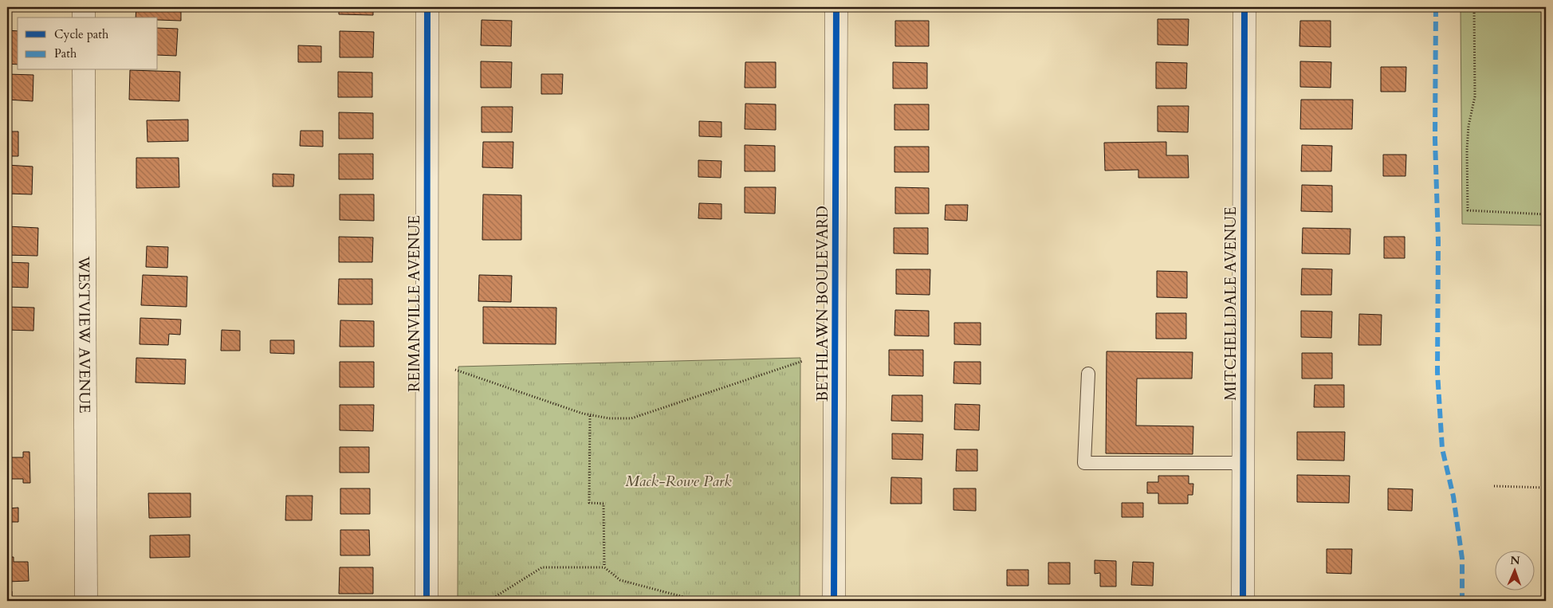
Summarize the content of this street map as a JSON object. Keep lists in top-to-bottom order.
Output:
{
  "streets": {
    "street": [
      "REIMANVILLE AVENUE",
      "BETHLAWN BOULEVARD",
      "MITCHELLDALE AVENUE",
      "WESTVIEW AVENUE"
    ]
  },
  "parks": ["Mack-Rowe Park"],
  "legend": ["Cycle path", "Path"],
  "north": "top"
}
